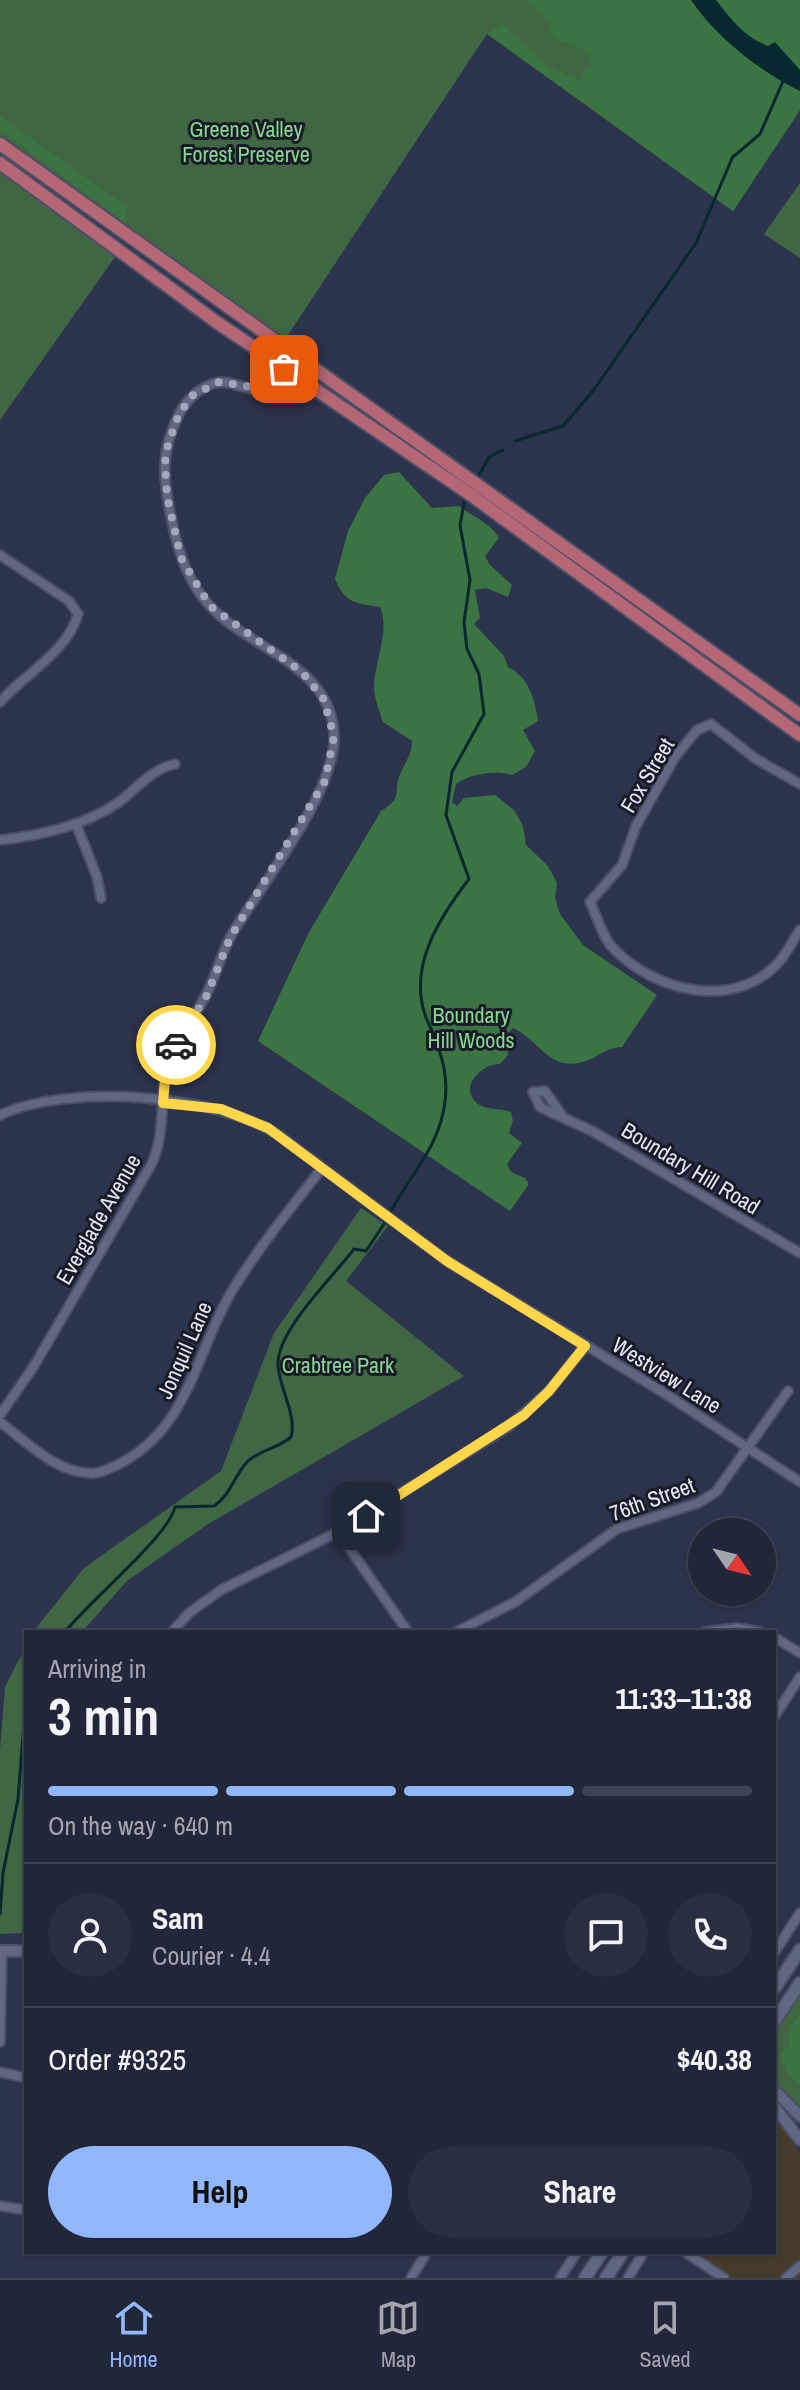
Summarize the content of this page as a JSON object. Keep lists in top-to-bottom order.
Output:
{
  "streets": {
    "street": [
      "Fox Street",
      "Boundary Hill Road",
      "Everglade Avenue",
      "Jonquil Lane",
      "Westview Lane",
      "76th Street"
    ]
  },
  "crossings": [
    ["Everglade Avenue", "Westview Lane"],
    ["Jonquil Lane", "Westview Lane"],
    ["Westview Lane", "76th Street"]
  ],
  "parks": ["Greene Valley Forest Preserve", "Boundary Hill Woods", "Crabtree Park"],
  "north": "bottom right",
  "page": {
    "heading": ["3 min", "Arriving in", "11:33–11:38"],
    "panel": [
      "Sam",
      "Courier · 4.4",
      "Order #9325",
      "$40.38"
    ],
    "bar": "On the way · 640 m",
    "buttons": ["Help", "Share"],
    "tabs": ["Home", "Map", "Saved"]
  }
}
